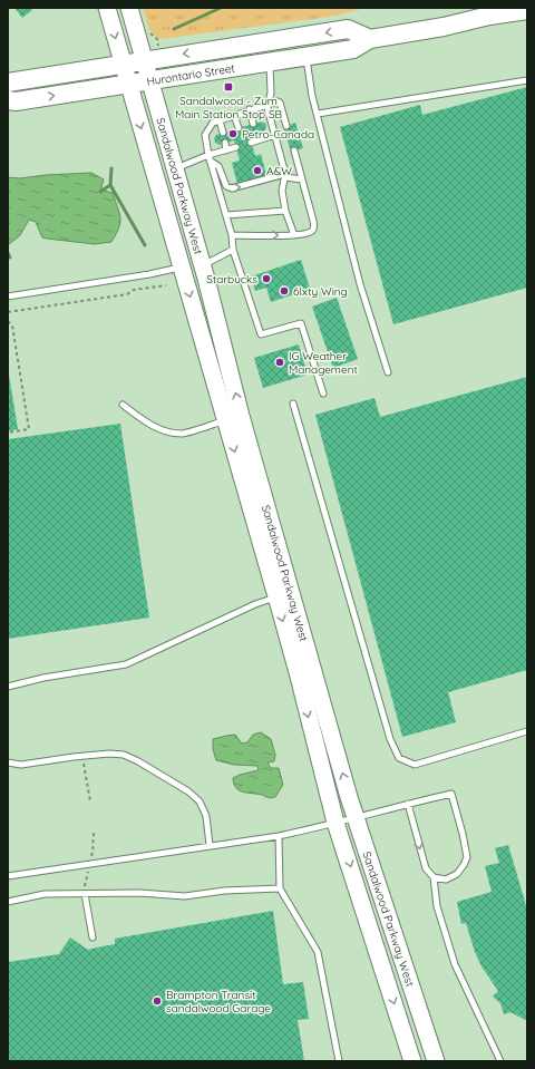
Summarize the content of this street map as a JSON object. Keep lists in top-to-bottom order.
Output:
{
  "streets": {
    "main road": ["Hurontario Street", "Sandalwood Parkway West"]
  },
  "crossings": [
    ["Hurontario Street", "Sandalwood Parkway West"]
  ],
  "places": {
    "transit": ["Sandalwood - Zum Main Station Stop SB"],
    "other": [
      "Petro-Canada",
      "A&W",
      "Starbucks",
      "6Ixty Wing",
      "IG Weather Management",
      "Brampton Transit sandalwood Garage"
    ]
  }
}
